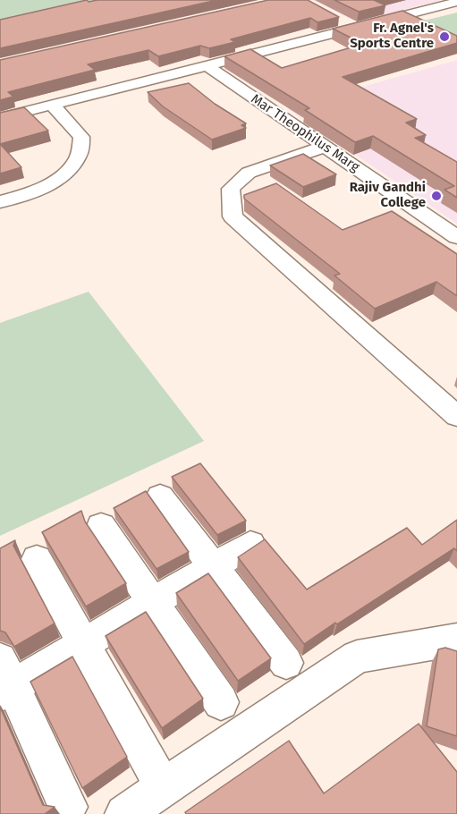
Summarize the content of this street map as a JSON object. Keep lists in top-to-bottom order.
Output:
{
  "streets": {
    "street": ["Mar Theophilus Marg"]
  },
  "places": ["Fr. Agnel's Sports Centre", "Rajiv Gandhi College"]
}
